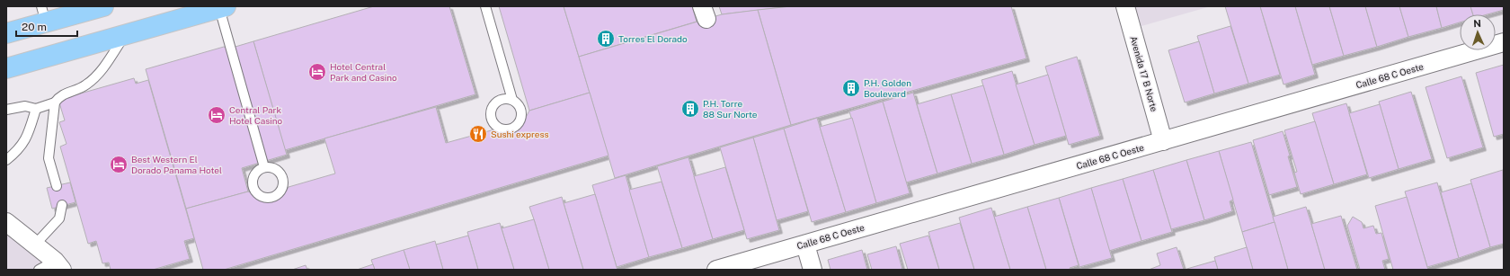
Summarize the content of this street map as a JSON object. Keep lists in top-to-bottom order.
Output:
{
  "streets": {
    "street": ["Avenida 17 B Norte", "Calle 68 C Oeste"]
  },
  "crossings": [
    ["Avenida 17 B Norte", "Calle 68 C Oeste"]
  ],
  "places": {
    "building": ["Torres El Dorado", "P.H. Golden Boulevard", "P.H. Torre 88 Sur Norte"],
    "hotel": ["Hotel Central Park and Casino", "Central Park Hotel Casino", "Best Western El Dorado Panama Hotel"],
    "restaurant": ["Sushi express"]
  },
  "scale_bar": "20 m",
  "north": "top"
}
